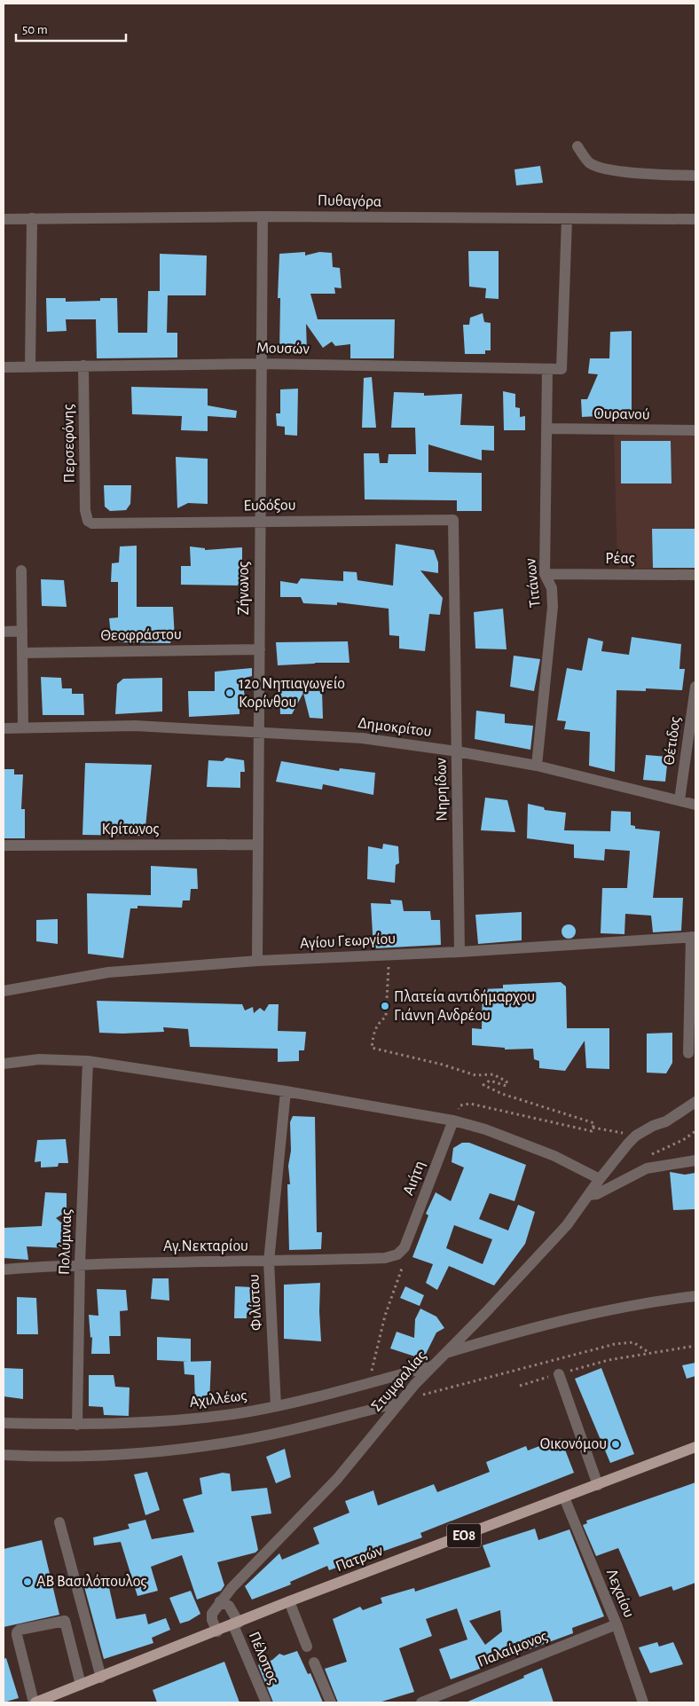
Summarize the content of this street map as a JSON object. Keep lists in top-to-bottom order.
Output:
{
  "streets": {
    "main road": ["ΕΟ8", "Πατρών"],
    "street": [
      "Πυθαγόρα",
      "Μουσών",
      "Ουρανού",
      "Περσεφόνης",
      "Ευδόξου",
      "Ρέας",
      "Τιτάνων",
      "Ζήνωνος",
      "Θεοφράστου",
      "Δημοκρίτου",
      "Θέτιδος",
      "Νηρηίδων",
      "Κρίτωνος",
      "Αγίου Γεωργίου",
      "Αιήτη",
      "Πολύμνιας",
      "Αγ.Νεκταρίου",
      "Φιλίστου",
      "Στυμφαλίας",
      "Αχιλλέως",
      "Λεχαίου",
      "Παλαίμονος",
      "Πέλοπος"
    ]
  },
  "crossings": [
    ["Πυθαγόρα", "Μουσών"],
    ["Πυθαγόρα", "Ζήνωνος"],
    ["Μουσών", "Περσεφόνης"],
    ["Μουσών", "Τιτάνων"],
    ["Μουσών", "Ζήνωνος"],
    ["Ουρανού", "Τιτάνων"],
    ["Περσεφόνης", "Ευδόξου"],
    ["Ευδόξου", "Ζήνωνος"],
    ["Ευδόξου", "Νηρηίδων"],
    ["Ρέας", "Τιτάνων"],
    ["Τιτάνων", "Δημοκρίτου"],
    ["Ζήνωνος", "Θεοφράστου"],
    ["Ζήνωνος", "Δημοκρίτου"],
    ["Ζήνωνος", "Κρίτωνος"],
    ["Ζήνωνος", "Αγίου Γεωργίου"],
    ["Δημοκρίτου", "Θέτιδος"],
    ["Δημοκρίτου", "Νηρηίδων"],
    ["Νηρηίδων", "Αγίου Γεωργίου"],
    ["Αιήτη", "Αγ.Νεκταρίου"],
    ["Πολύμνιας", "Αγ.Νεκταρίου"],
    ["Πολύμνιας", "Αχιλλέως"],
    ["Αγ.Νεκταρίου", "Φιλίστου"],
    ["Φιλίστου", "Αχιλλέως"],
    ["Στυμφαλίας", "Αχιλλέως"],
    ["Στυμφαλίας", "Πέλοπος"],
    ["Πατρών", "Λεχαίου"],
    ["Πατρών", "Πέλοπος"],
    ["Λεχαίου", "Παλαίμονος"]
  ],
  "places": [
    "12ο Νηπιαγωγείο Κορίνθου",
    "Πλατεία αντιδήμαρχου Γιάννη Ανδρέου",
    "Οικονόμου",
    "ΑΒ Βασιλόπουλος"
  ],
  "scale_bar": "50 m"
}
